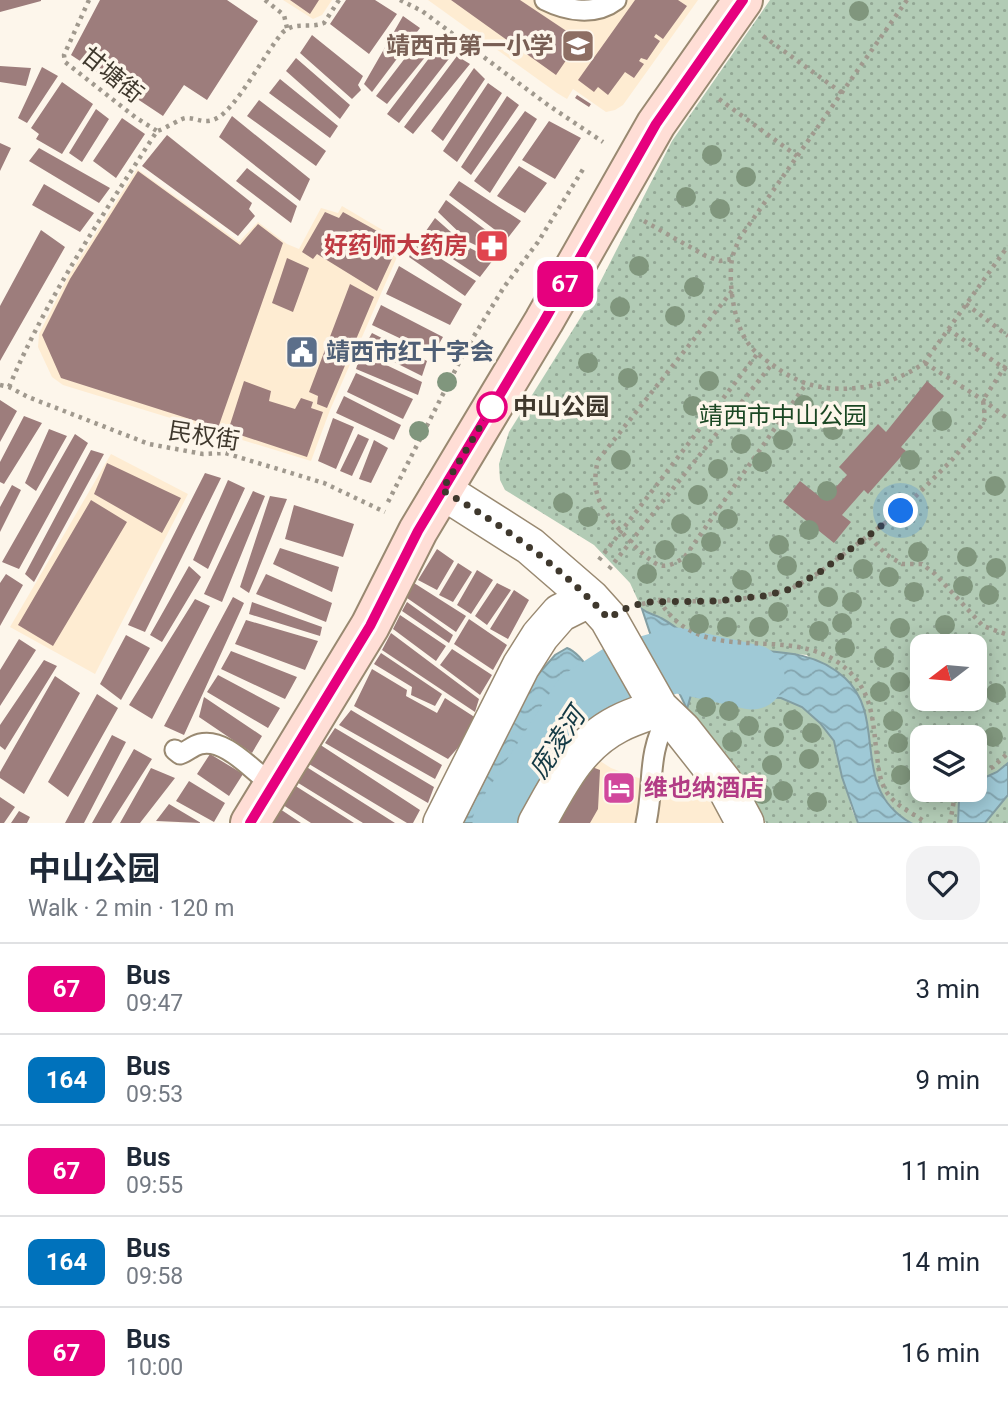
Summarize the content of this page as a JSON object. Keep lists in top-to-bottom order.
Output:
{
  "streets": {
    "path": ["甘塘街", "民权街"]
  },
  "water": ["庞凌河"],
  "parks": ["靖西市中山公园"],
  "places": {
    "school or university": ["靖西市第一小学"],
    "pharmacy": ["好药师大药房"],
    "public building": ["靖西市红十字会"],
    "other": ["中山公园"],
    "hotel": ["维也纳酒店"]
  },
  "lines": ["bus line 67"],
  "north": "left",
  "page": {
    "on_map": "67",
    "heading": ["中山公园", "Walk · 2 min · 120 m"],
    "list": [
      {
        "mark": "67",
        "name": "Bus",
        "note": "09:47",
        "value": "3 min"
      },
      {
        "mark": "164",
        "name": "Bus",
        "note": "09:53",
        "value": "9 min"
      },
      {
        "mark": "67",
        "name": "Bus",
        "note": "09:55",
        "value": "11 min"
      },
      {
        "mark": "164",
        "name": "Bus",
        "note": "09:58",
        "value": "14 min"
      },
      {
        "mark": "67",
        "name": "Bus",
        "note": "10:00",
        "value": "16 min"
      }
    ]
  }
}
